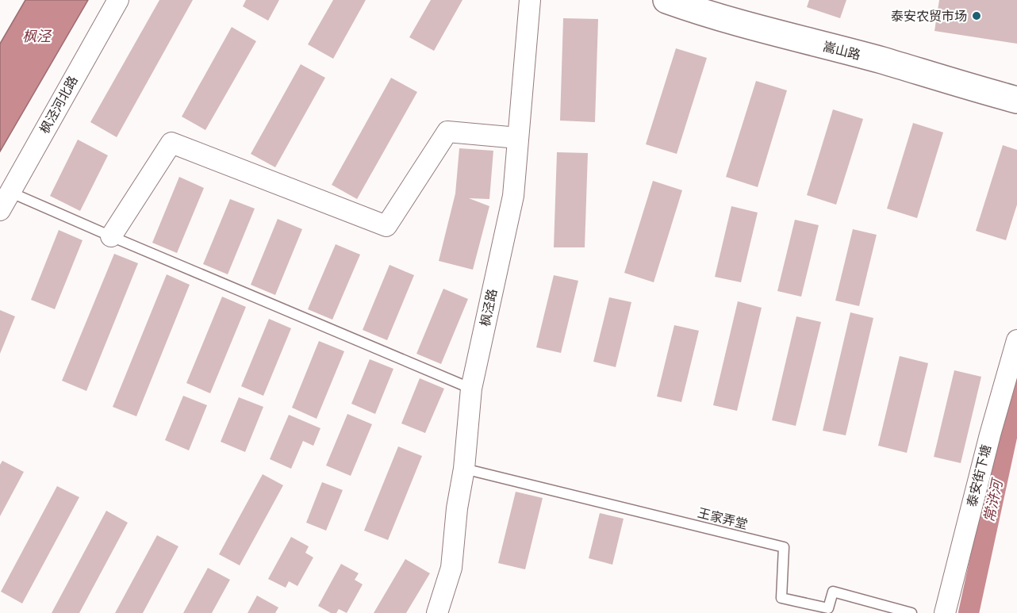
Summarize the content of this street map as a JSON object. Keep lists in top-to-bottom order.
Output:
{
  "streets": {
    "street": [
      "嵩山路",
      "枫泾河北路",
      "枫泾路",
      "泰安街下塘"
    ],
    "lane": ["王家弄堂"]
  },
  "crossings": [
    ["枫泾路", "王家弄堂"]
  ],
  "water": ["枫泾", "常浒河"],
  "places": ["泰安农贸市场"]
}
